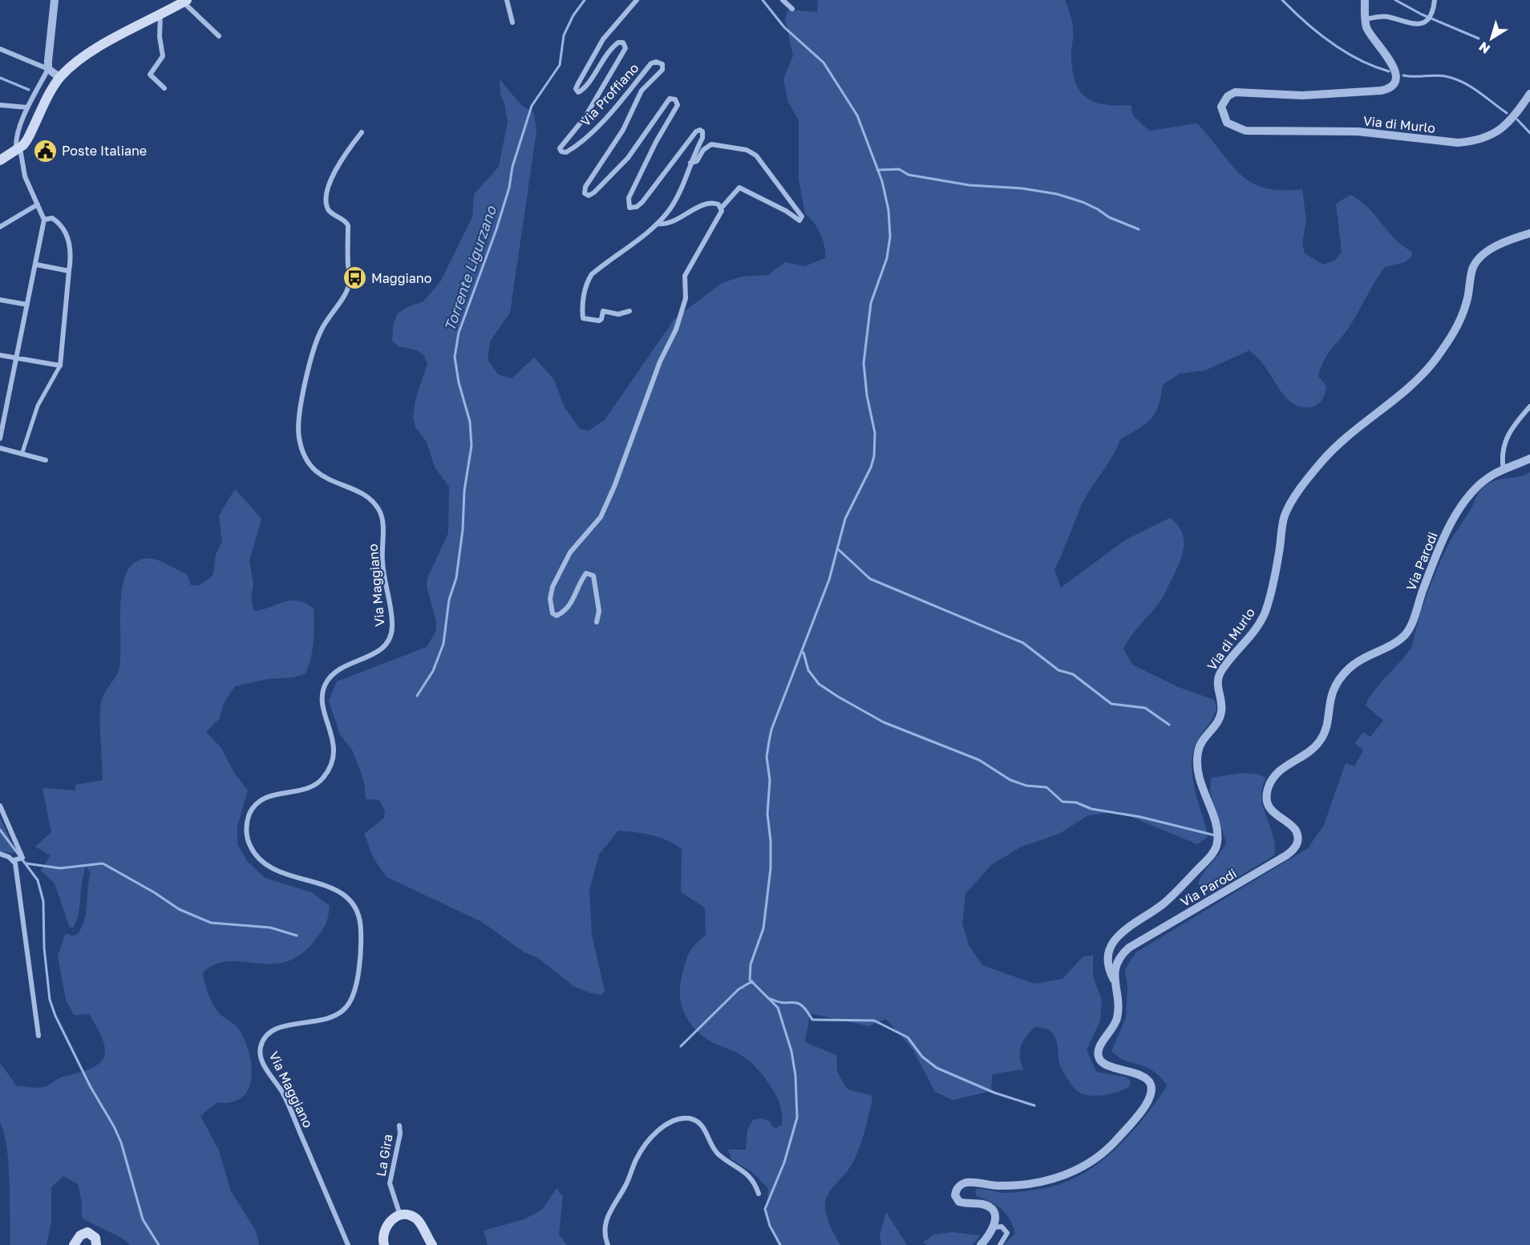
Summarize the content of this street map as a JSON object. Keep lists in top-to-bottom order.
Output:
{
  "streets": {
    "street": [
      "Via Proffiano",
      "Via di Murlo",
      "Via Parodi",
      "Via Maggiano",
      "La Gira"
    ]
  },
  "crossings": [
    ["Via di Murlo", "Via Parodi"]
  ],
  "water": ["Torrente Ligurzano"],
  "places": {
    "public building": ["Poste Italiane"],
    "bus stop": ["Maggiano"]
  },
  "north": "bottom left"
}
